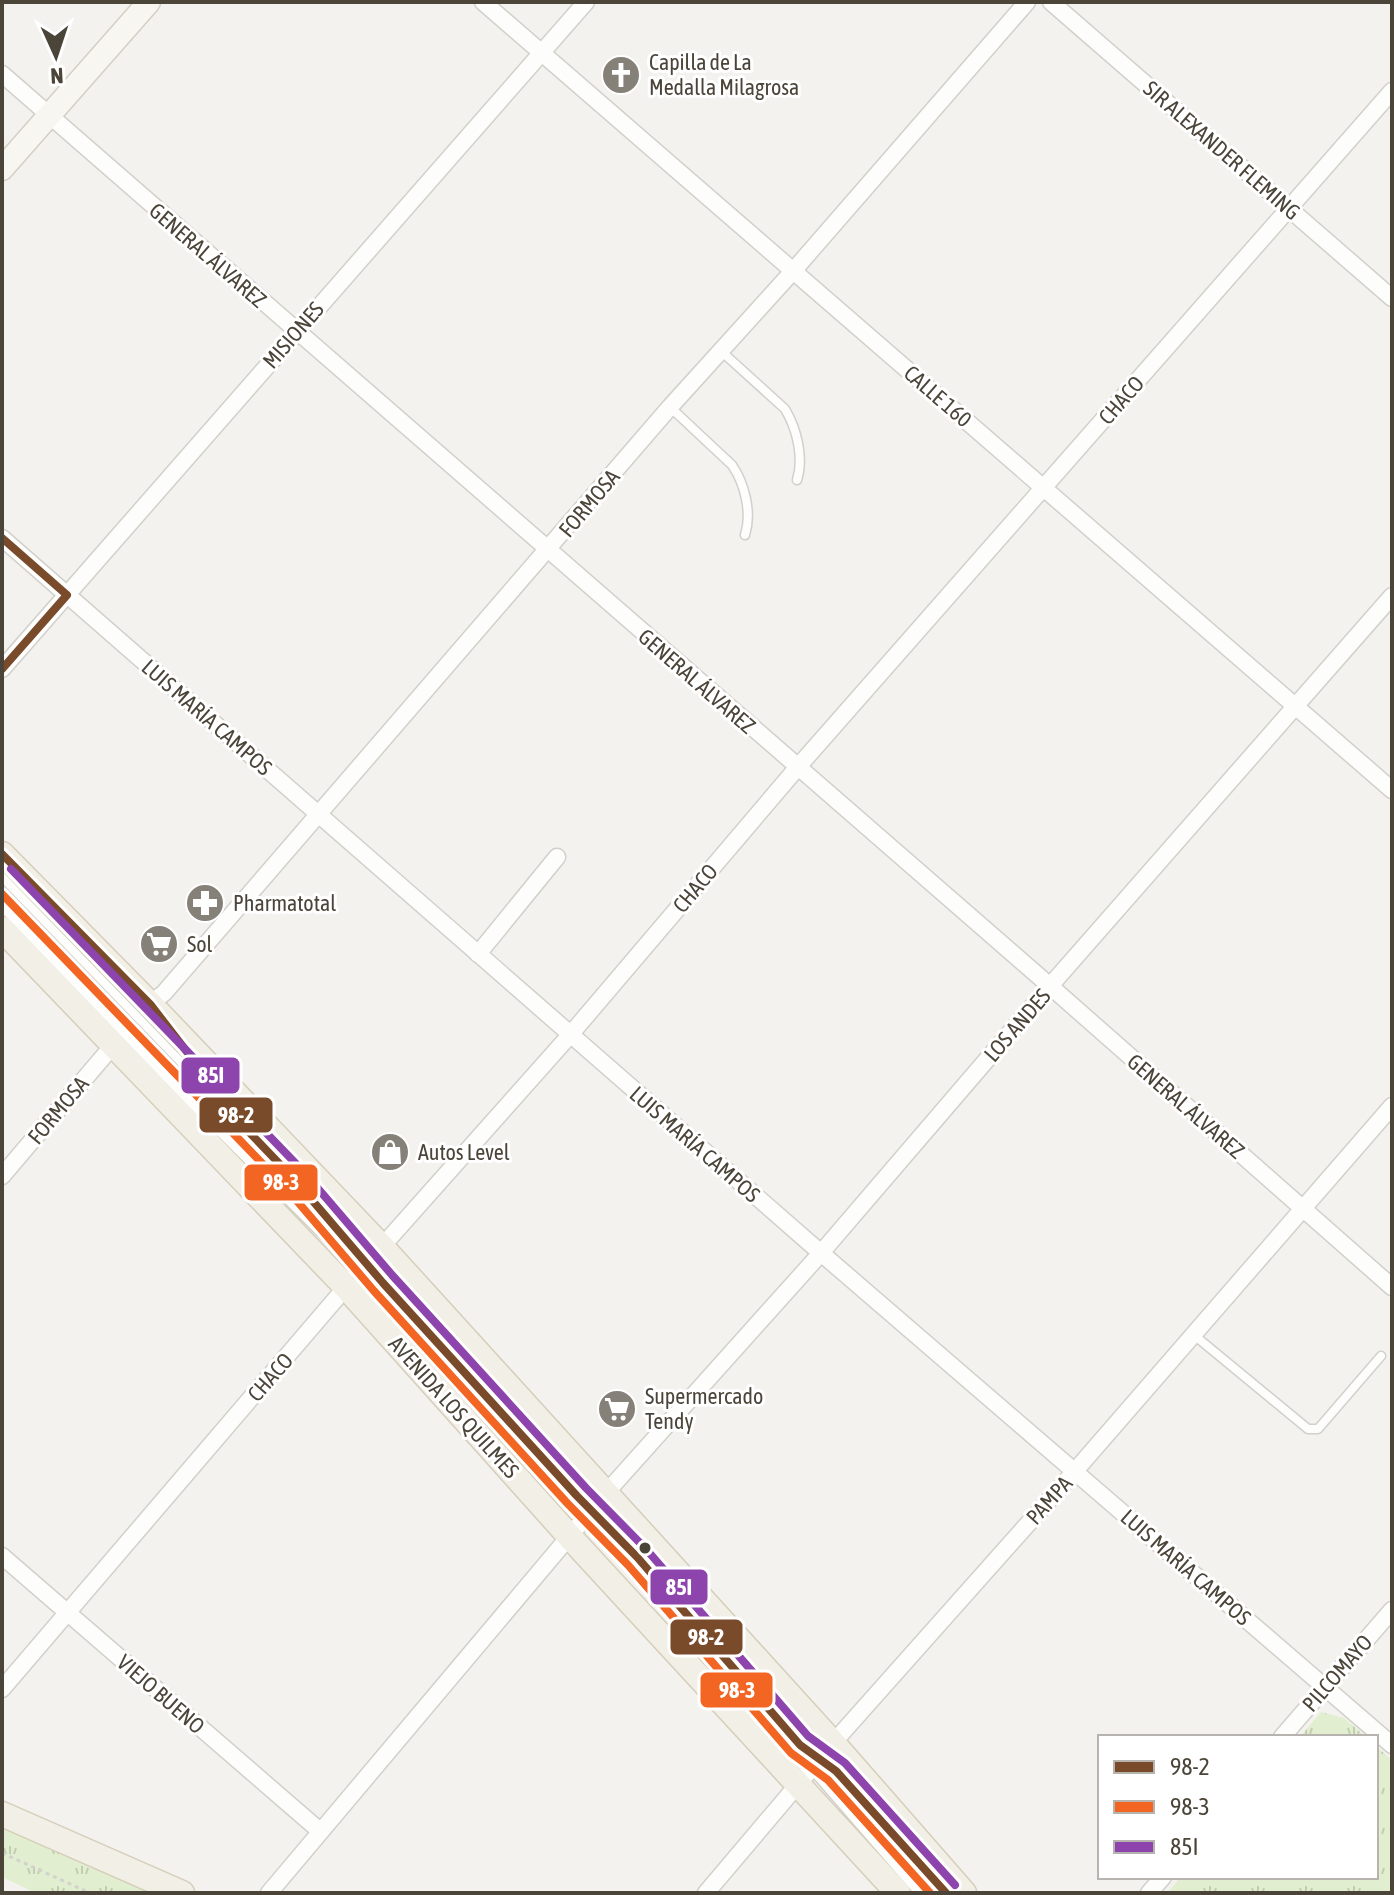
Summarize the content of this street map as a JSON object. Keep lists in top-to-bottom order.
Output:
{
  "streets": {
    "main road": ["AVENIDA LOS QUILMES"],
    "street": [
      "SIR ALEXANDER FLEMING",
      "GENERAL ÁLVAREZ",
      "MISIONES",
      "CALLE 160",
      "CHACO",
      "FORMOSA",
      "LUIS MARÍA CAMPOS",
      "LOS ANDES",
      "PAMPA",
      "PILCOMAYO",
      "VIEJO BUENO"
    ]
  },
  "crossings": [
    ["SIR ALEXANDER FLEMING", "CHACO"],
    ["GENERAL ÁLVAREZ", "MISIONES"],
    ["GENERAL ÁLVAREZ", "CHACO"],
    ["GENERAL ÁLVAREZ", "FORMOSA"],
    ["GENERAL ÁLVAREZ", "LOS ANDES"],
    ["GENERAL ÁLVAREZ", "PAMPA"],
    ["MISIONES", "CALLE 160"],
    ["MISIONES", "LUIS MARÍA CAMPOS"],
    ["CALLE 160", "CHACO"],
    ["CALLE 160", "FORMOSA"],
    ["CALLE 160", "LOS ANDES"],
    ["CHACO", "LUIS MARÍA CAMPOS"],
    ["CHACO", "AVENIDA LOS QUILMES"],
    ["CHACO", "VIEJO BUENO"],
    ["FORMOSA", "LUIS MARÍA CAMPOS"],
    ["FORMOSA", "AVENIDA LOS QUILMES"],
    ["LUIS MARÍA CAMPOS", "LOS ANDES"],
    ["LUIS MARÍA CAMPOS", "PAMPA"],
    ["LUIS MARÍA CAMPOS", "PILCOMAYO"],
    ["LOS ANDES", "AVENIDA LOS QUILMES"],
    ["LOS ANDES", "VIEJO BUENO"],
    ["AVENIDA LOS QUILMES", "PAMPA"]
  ],
  "places": {
    "church": ["Capilla de La Medalla Milagrosa"],
    "pharmacy": ["Pharmatotal"],
    "supermarket": ["Sol", "Supermercado Tendy"],
    "shop": ["Autos Level"]
  },
  "lines": ["transit line 98-2", "transit line 85I", "transit line 98-3"],
  "legend": ["98-2", "98-3", "85I"],
  "north": "bottom"
}
